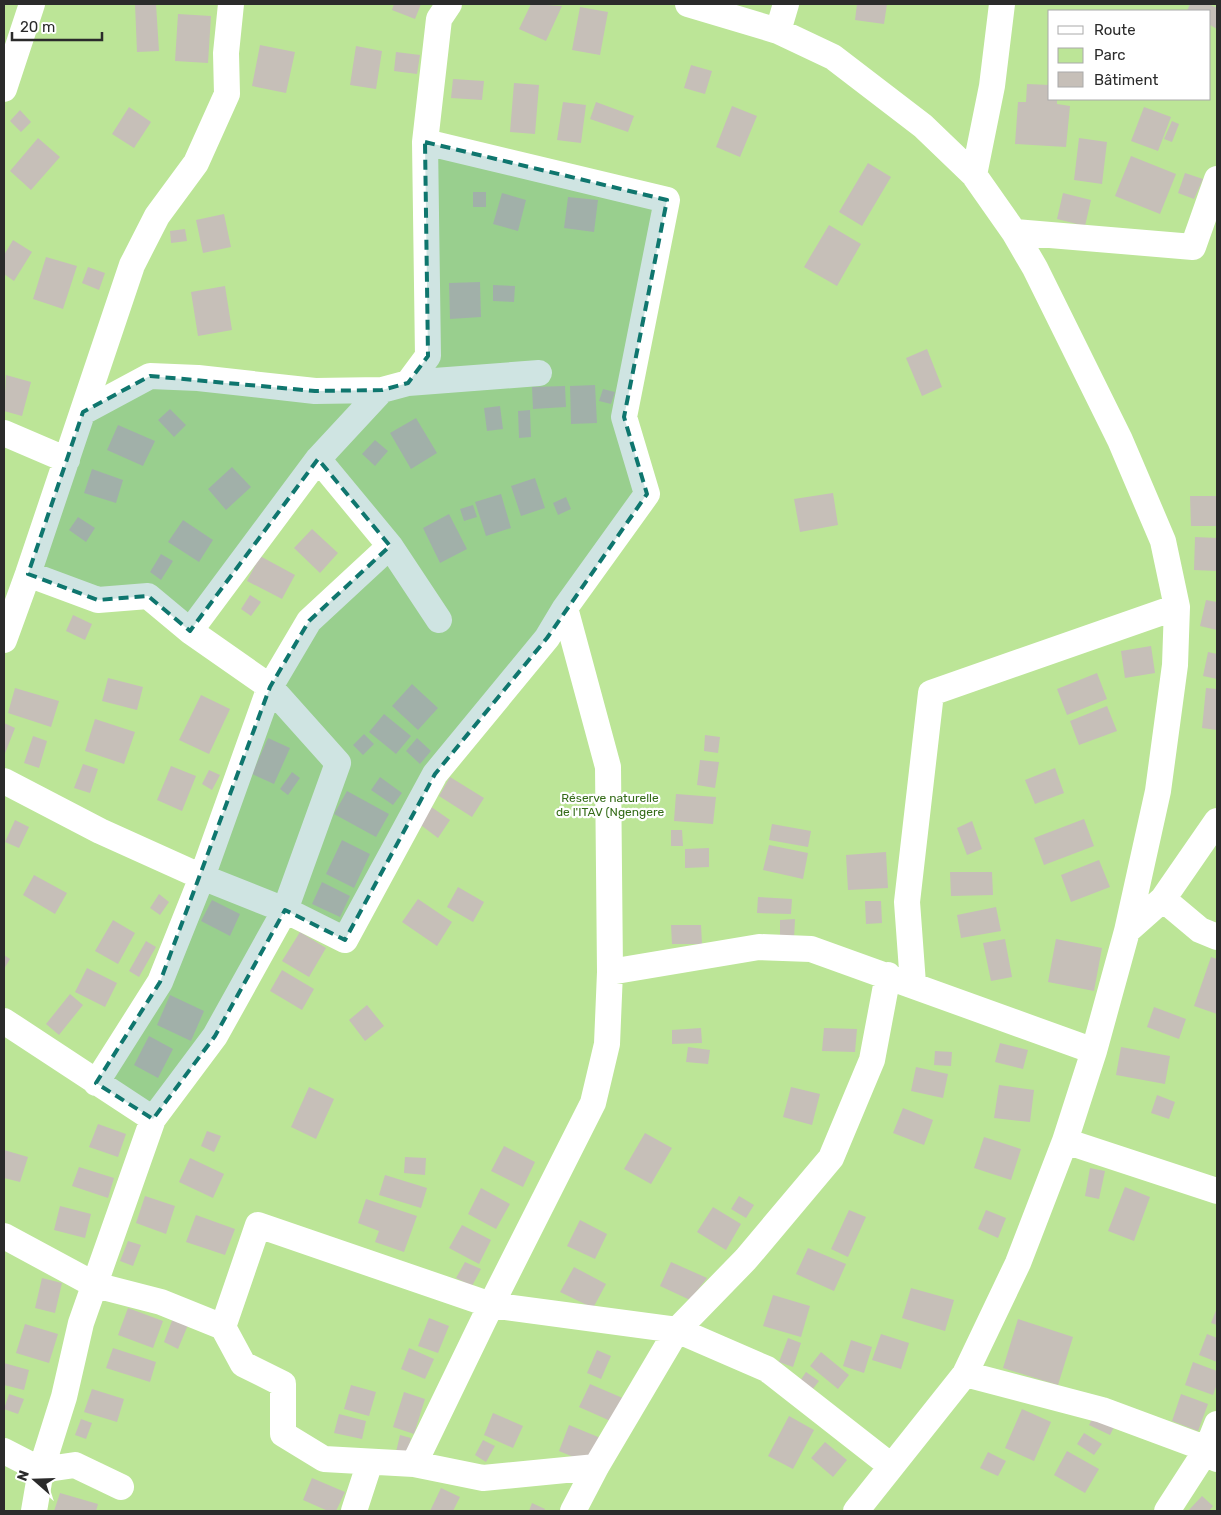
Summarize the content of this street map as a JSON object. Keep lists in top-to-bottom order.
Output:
{
  "parks": ["Réserve naturelle de l'ITAV (Ngengere"],
  "legend": ["Route", "Parc", "Bâtiment"],
  "scale_bar": "20 m",
  "north": "left"
}
